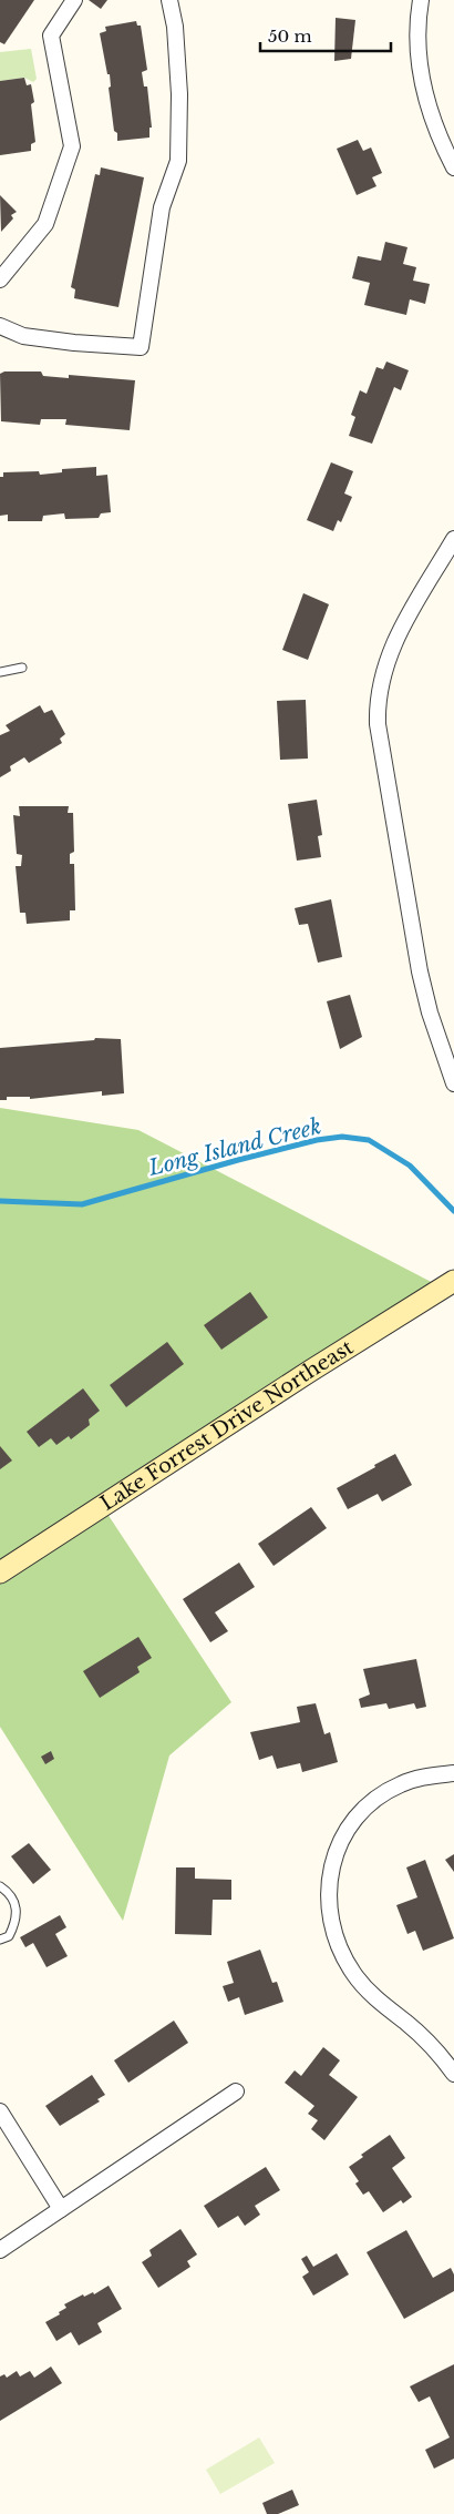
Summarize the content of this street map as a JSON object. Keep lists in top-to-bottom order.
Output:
{
  "streets": {
    "street": ["Lake Forrest Drive Northeast"]
  },
  "water": ["Long Island Creek"],
  "scale_bar": "50 m"
}
